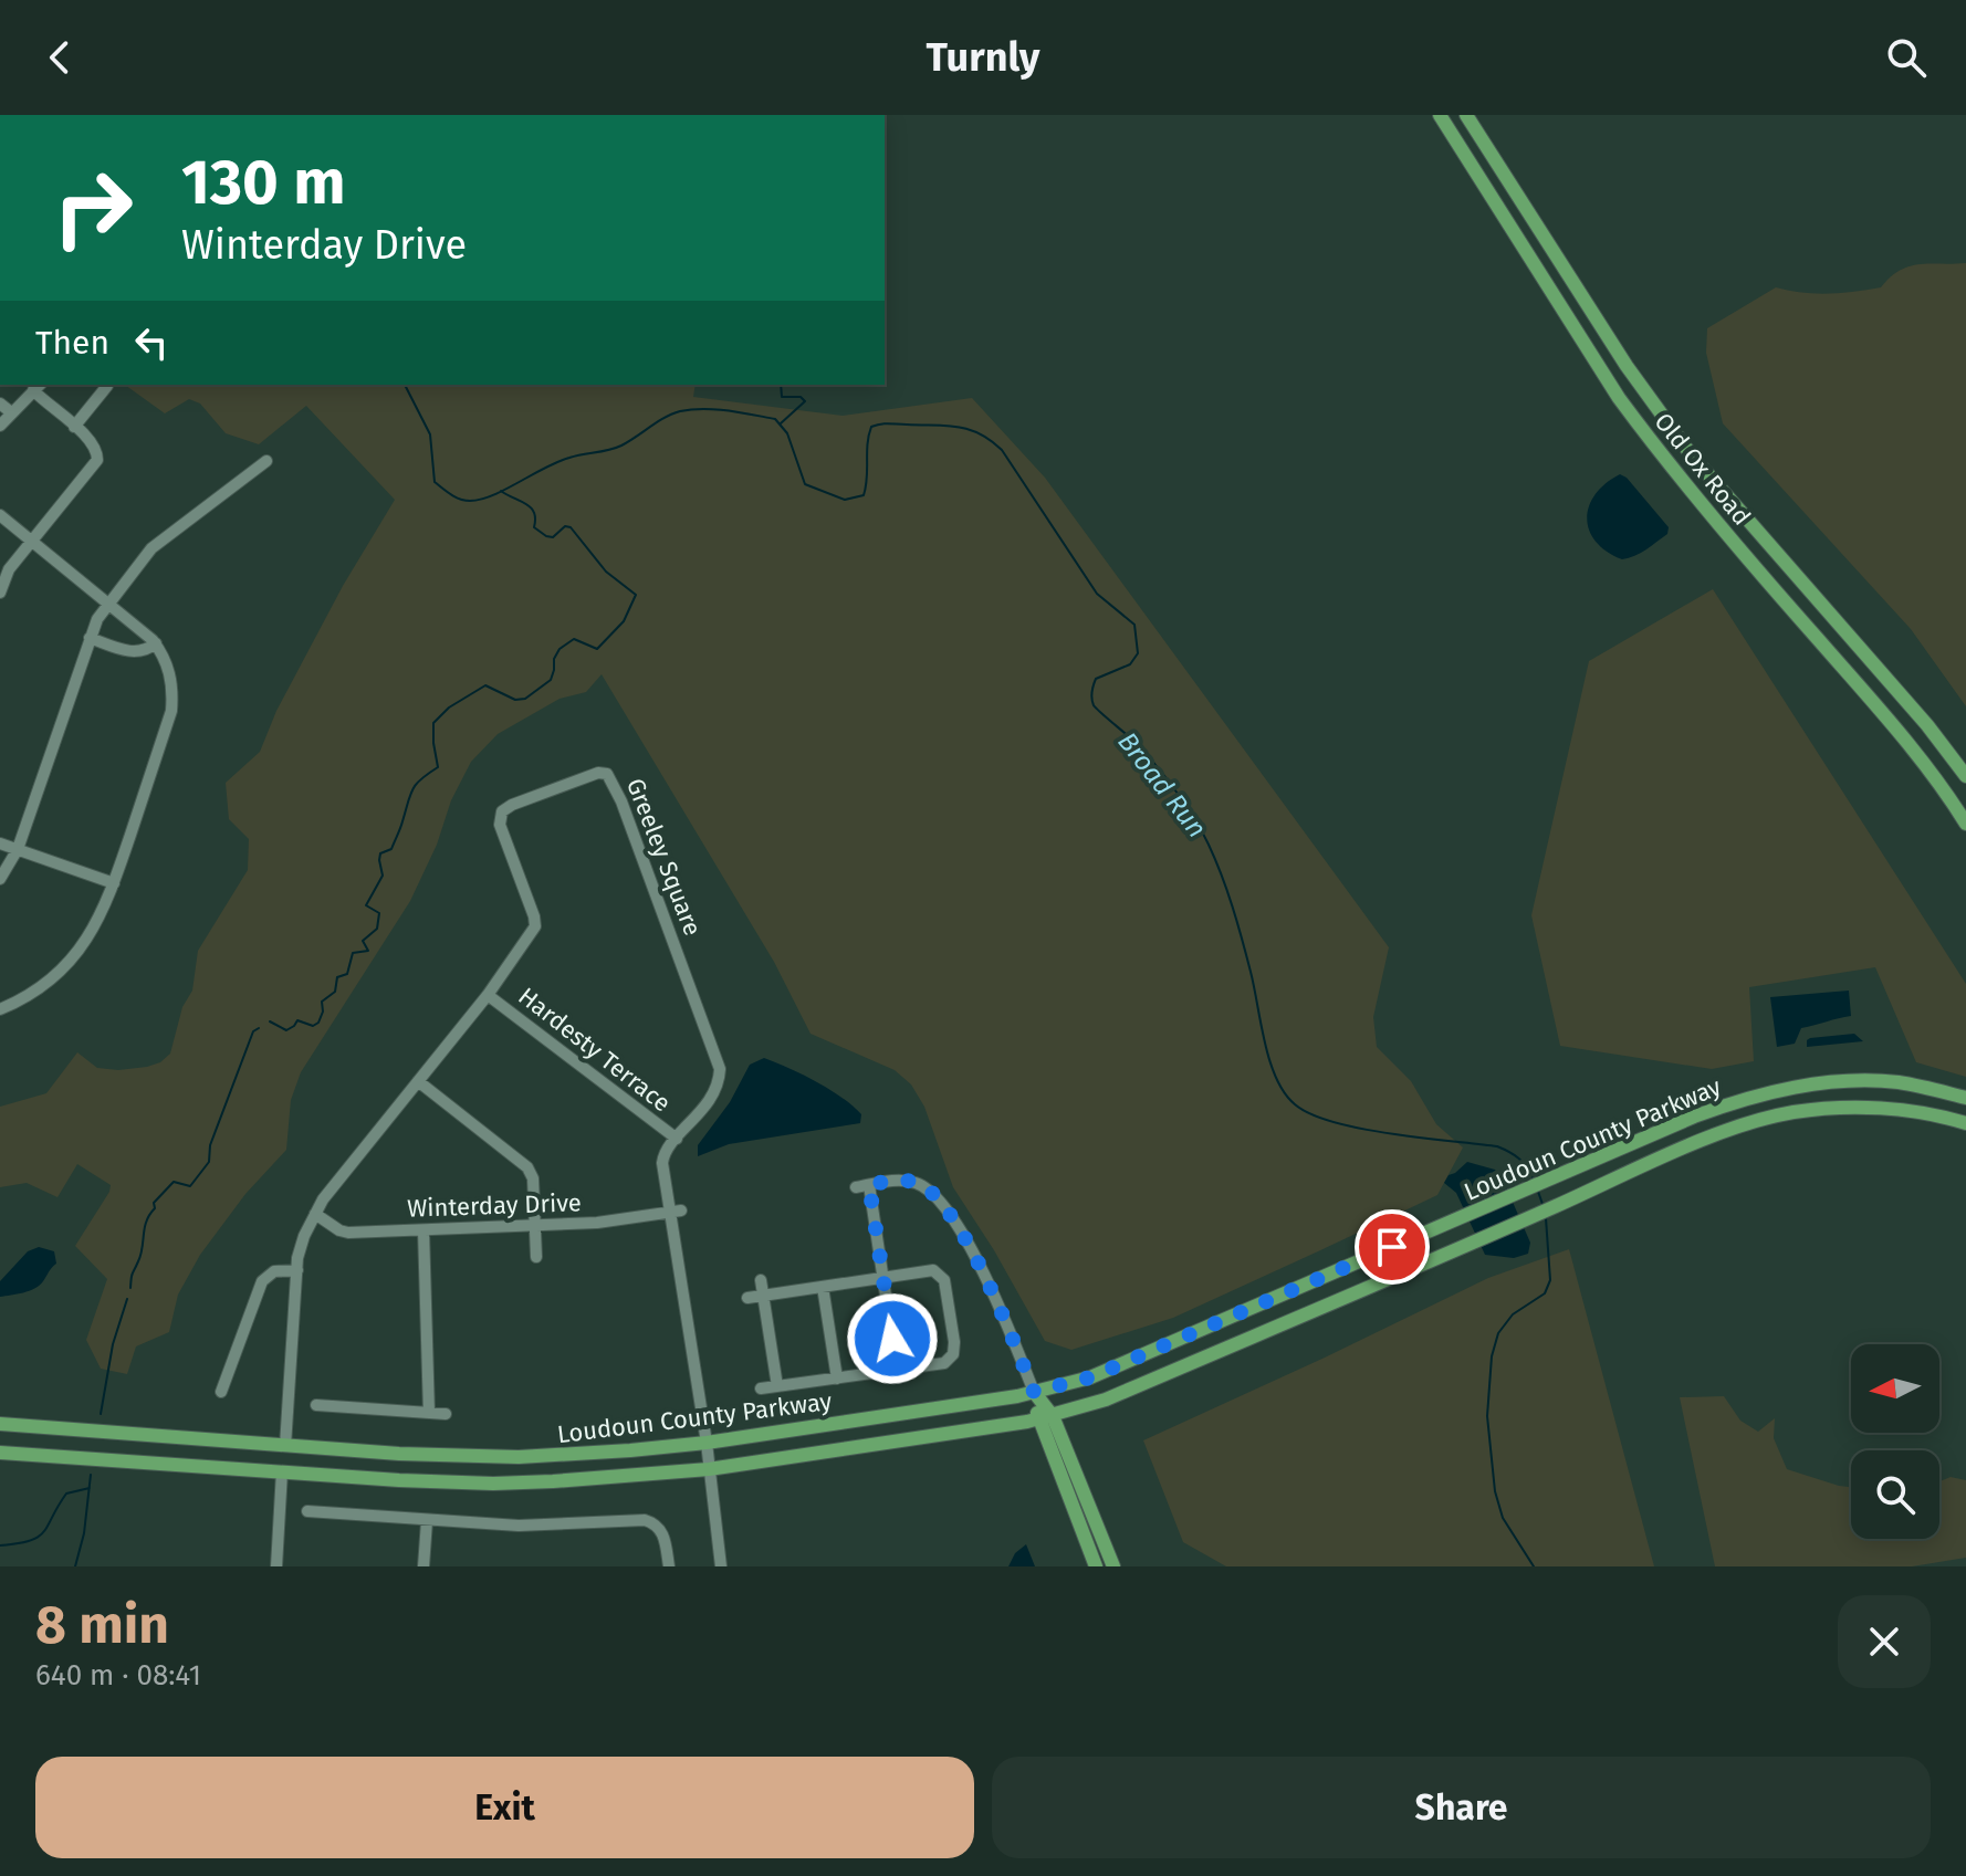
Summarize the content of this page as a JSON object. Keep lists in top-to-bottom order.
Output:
{
  "streets": {
    "main road": ["Old Ox Road", "Loudoun County Parkway"],
    "street": ["Greeley Square", "Hardesty Terrace", "Winterday Drive"]
  },
  "crossings": [
    ["Greeley Square", "Hardesty Terrace"],
    ["Greeley Square", "Loudoun County Parkway"],
    ["Greeley Square", "Winterday Drive"]
  ],
  "water": ["Broad Run"],
  "north": "left",
  "page": {
    "header": "Turnly",
    "turn": ["130 m", "Winterday Drive"],
    "then": "Then",
    "heading": ["8 min", "640 m · 08:41"],
    "buttons": ["Exit", "Share"]
  }
}
